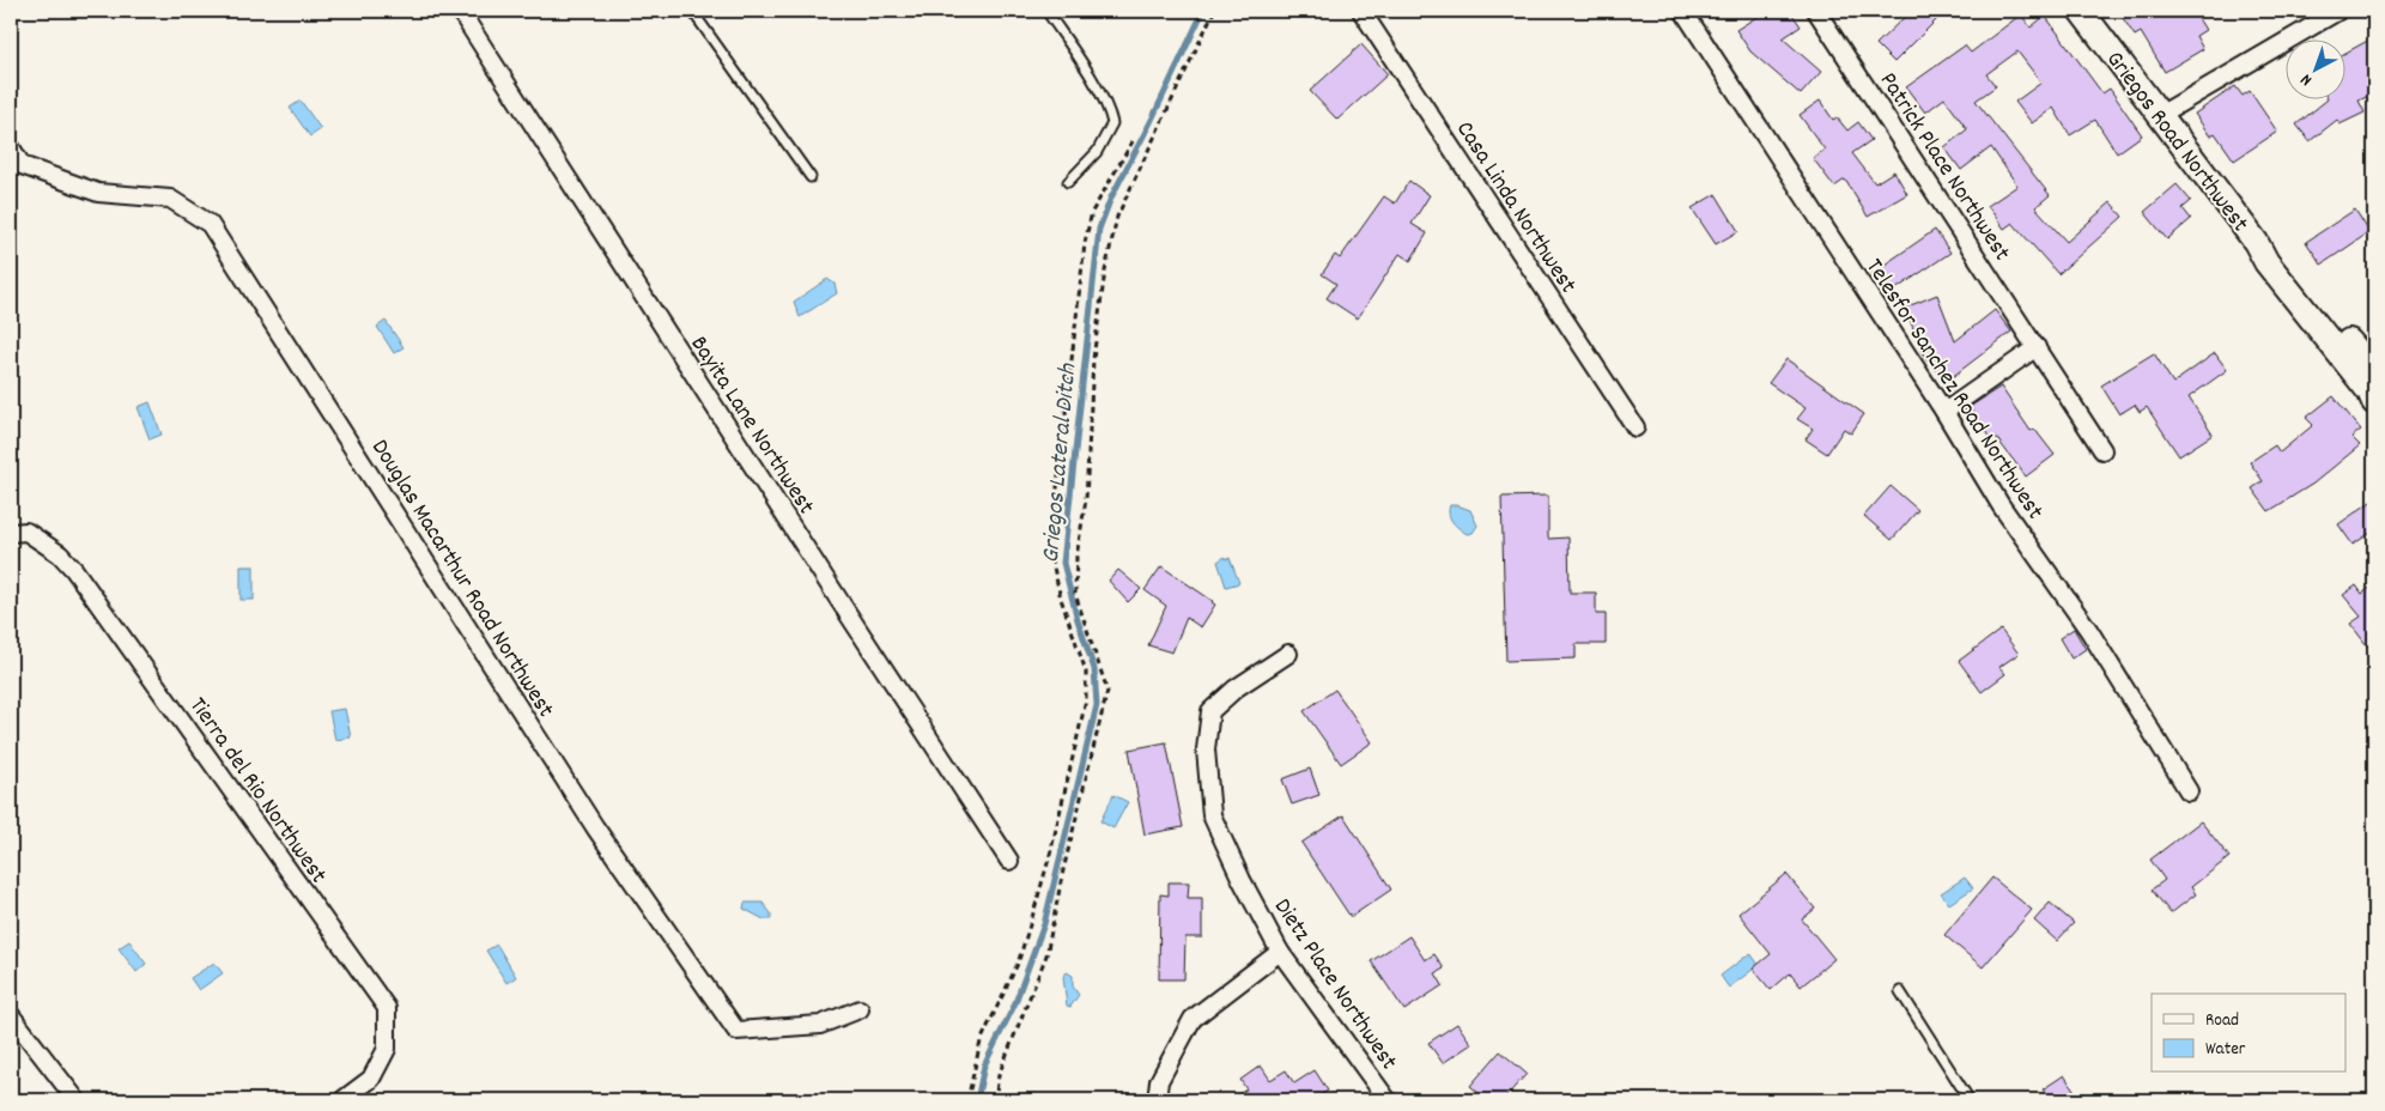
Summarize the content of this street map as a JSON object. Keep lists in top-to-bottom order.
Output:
{
  "streets": {
    "main road": ["Griegos Road Northwest"],
    "street": [
      "Patrick Place Northwest",
      "Casa Linda Northwest",
      "Telesfor Sanchez Road Northwest",
      "Bayita Lane Northwest",
      "Douglas Macarthur Road Northwest",
      "Tierra del Rio Northwest",
      "Dietz Place Northwest"
    ]
  },
  "water": ["Griegos Lateral Ditch"],
  "legend": ["Road", "Water"],
  "north": "bottom left"
}
